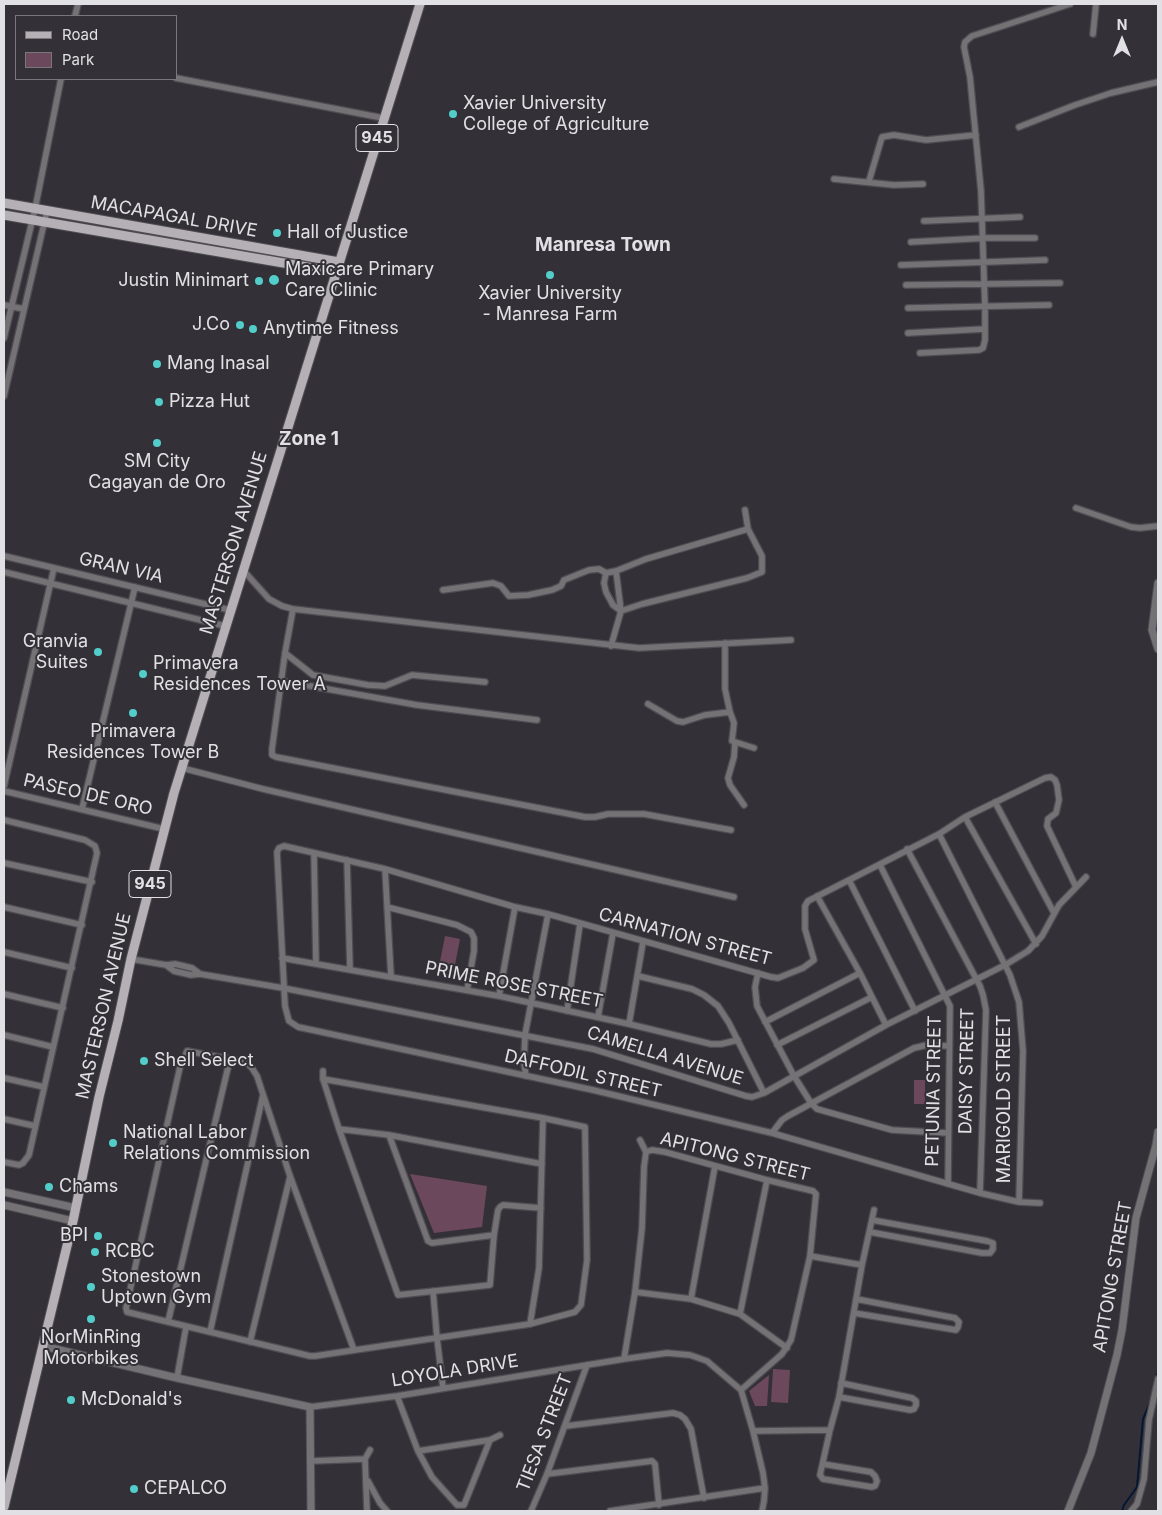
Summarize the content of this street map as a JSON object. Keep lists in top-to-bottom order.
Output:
{
  "streets": {
    "main road": ["945", "MACAPAGAL DRIVE", "MASTERSON AVENUE"],
    "street": [
      "GRAN VIA",
      "PASEO DE ORO",
      "CARNATION STREET",
      "PRIME ROSE STREET",
      "CAMELLA AVENUE",
      "DAISY STREET",
      "DAFFODIL STREET",
      "PETUNIA STREET",
      "MARIGOLD STREET",
      "APITONG STREET",
      "LOYOLA DRIVE",
      "TIESA STREET"
    ]
  },
  "crossings": [
    ["MACAPAGAL DRIVE", "MASTERSON AVENUE"],
    ["MASTERSON AVENUE", "GRAN VIA"],
    ["MASTERSON AVENUE", "PASEO DE ORO"],
    ["MASTERSON AVENUE", "CAMELLA AVENUE"],
    ["MASTERSON AVENUE", "LOYOLA DRIVE"],
    ["CARNATION STREET", "CAMELLA AVENUE"],
    ["CARNATION STREET", "DAISY STREET"],
    ["CARNATION STREET", "DAFFODIL STREET"],
    ["CARNATION STREET", "PETUNIA STREET"],
    ["CARNATION STREET", "MARIGOLD STREET"],
    ["PRIME ROSE STREET", "DAFFODIL STREET"],
    ["CAMELLA AVENUE", "DAISY STREET"],
    ["CAMELLA AVENUE", "DAFFODIL STREET"],
    ["CAMELLA AVENUE", "PETUNIA STREET"],
    ["CAMELLA AVENUE", "MARIGOLD STREET"],
    ["DAISY STREET", "DAFFODIL STREET"],
    ["DAFFODIL STREET", "PETUNIA STREET"],
    ["DAFFODIL STREET", "MARIGOLD STREET"],
    ["LOYOLA DRIVE", "TIESA STREET"]
  ],
  "districts": ["Manresa Town", "Zone 1"],
  "places": [
    "Xavier University College of Agriculture",
    "Hall of Justice",
    "Xavier University - Manresa Farm",
    "Maxicare Primary Care Clinic",
    "Justin Minimart",
    "J.Co",
    "Anytime Fitness",
    "Mang Inasal",
    "Pizza Hut",
    "SM City Cagayan de Oro",
    "Granvia Suites",
    "Primavera Residences Tower A",
    "Primavera Residences Tower B",
    "Shell Select",
    "National Labor Relations Commission",
    "Chams",
    "BPI",
    "RCBC",
    "Stonestown Uptown Gym",
    "NorMinRing Motorbikes",
    "McDonald's",
    "CEPALCO"
  ],
  "legend": ["Road", "Park"],
  "north": "top"
}
